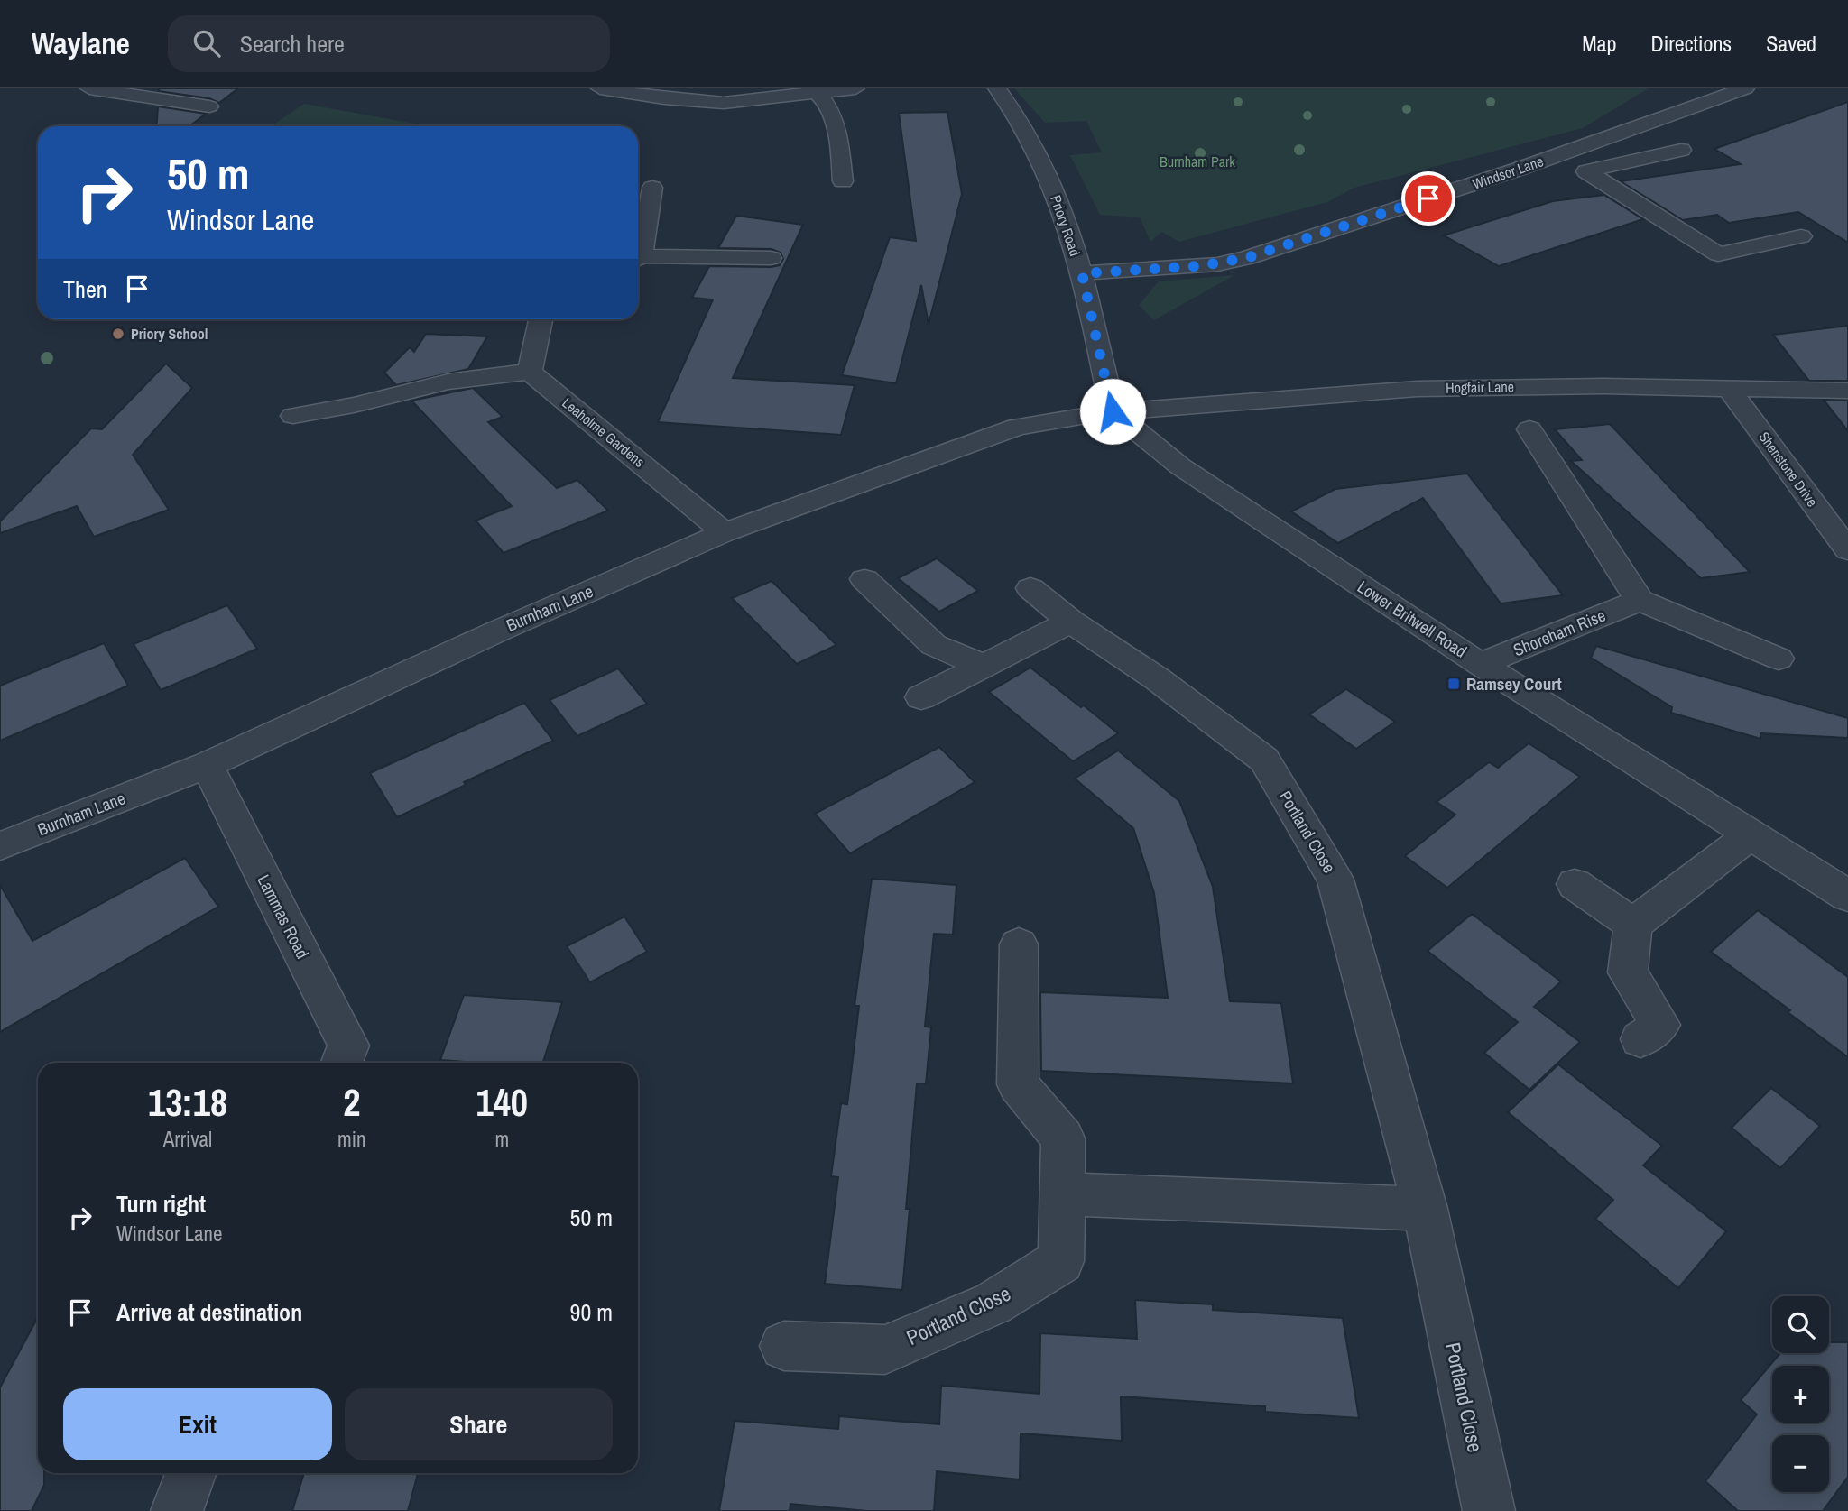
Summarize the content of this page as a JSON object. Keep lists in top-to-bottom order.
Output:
{
  "streets": {
    "street": [
      "Windsor Lane",
      "Priory Road",
      "Hogfair Lane",
      "Leaholme Gardens",
      "Shenstone Drive",
      "Burnham Lane",
      "Lower Britwell Road",
      "Shoreham Rise",
      "Portland Close",
      "Lammas Road"
    ]
  },
  "crossings": [
    ["Windsor Lane", "Priory Road"],
    ["Priory Road", "Hogfair Lane"],
    ["Priory Road", "Burnham Lane"],
    ["Priory Road", "Lower Britwell Road"],
    ["Hogfair Lane", "Shenstone Drive"],
    ["Hogfair Lane", "Burnham Lane"],
    ["Hogfair Lane", "Lower Britwell Road"],
    ["Leaholme Gardens", "Burnham Lane"],
    ["Burnham Lane", "Lower Britwell Road"],
    ["Burnham Lane", "Lammas Road"],
    ["Lower Britwell Road", "Shoreham Rise"]
  ],
  "parks": ["Burnham Park"],
  "places": {
    "other": ["Priory School"],
    "transit": ["Ramsey Court"]
  },
  "page": {
    "header": "Waylane",
    "search": "Search here",
    "nav": ["Map", "Directions", "Saved"],
    "turn": ["50 m", "Windsor Lane"],
    "then": "Then",
    "eta": [
      "13:18",
      "Arrival",
      "2",
      "min",
      "140",
      "m"
    ],
    "list": [
      {
        "name": "Turn right",
        "note": "Windsor Lane",
        "value": "50 m"
      },
      {
        "name": "Arrive at destination",
        "value": "90 m"
      }
    ],
    "map_buttons": ["+", "−"],
    "buttons": ["Exit", "Share"]
  }
}
